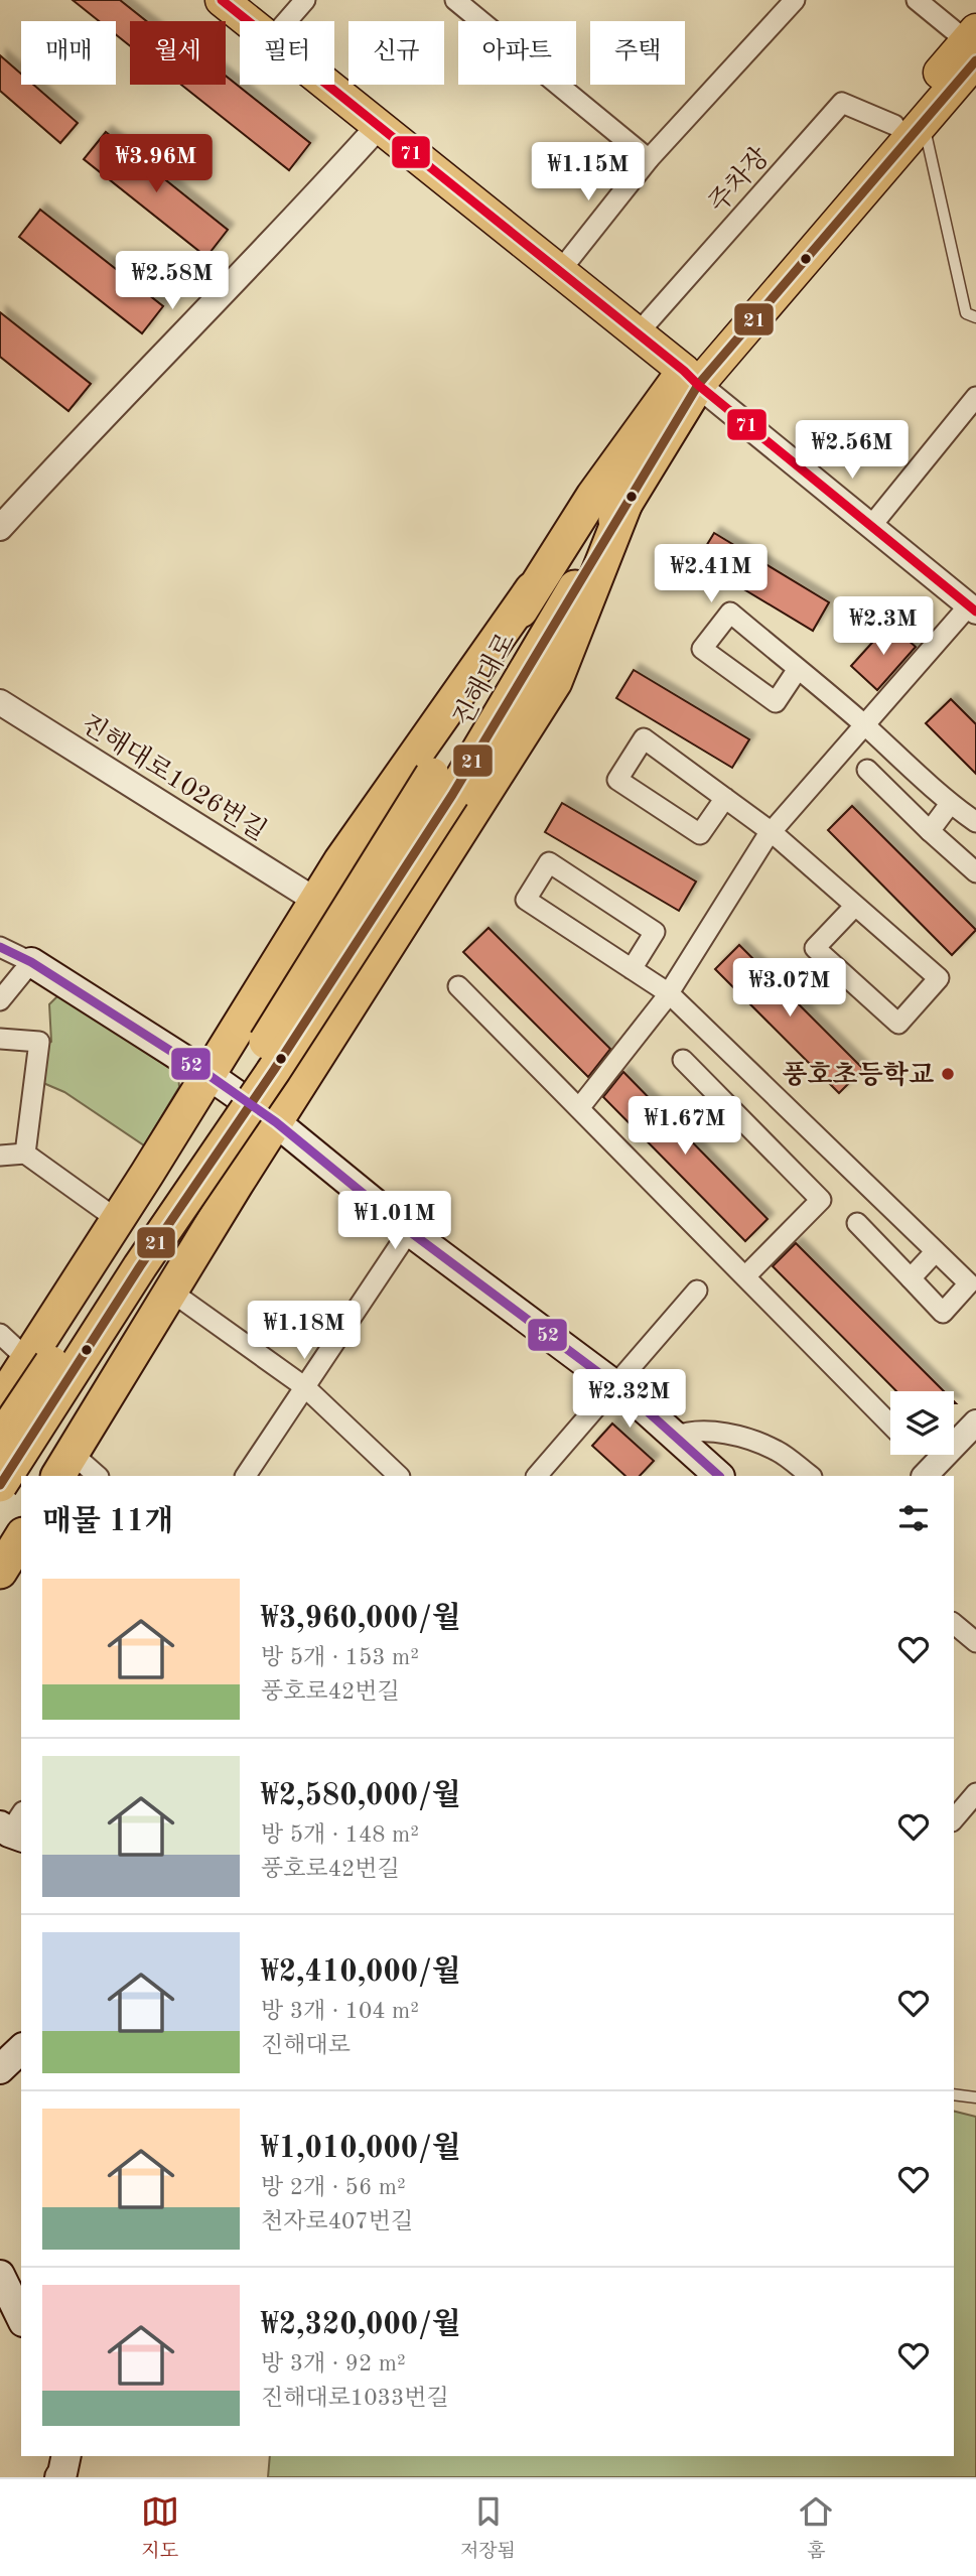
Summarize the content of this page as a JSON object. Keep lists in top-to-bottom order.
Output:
{
  "streets": {
    "highway": ["진해대로"],
    "street": ["주차장", "진해대로1026번길"]
  },
  "crossings": [
    ["주차장", "진해대로"]
  ],
  "places": ["풍호초등학교"],
  "lines": ["transit line 71", "transit line 21", "transit line 52"],
  "page": {
    "chip": [
      "매매",
      "월세",
      "필터",
      "신규",
      "아파트",
      "주택"
    ],
    "price": [
      "₩3.96M",
      "₩1.15M",
      "₩2.58M",
      "₩2.56M",
      "₩2.41M",
      "₩2.3M",
      "₩3.07M",
      "₩1.67M",
      "₩1.01M",
      "₩1.18M",
      "₩2.32M"
    ],
    "heading": "매물 11개",
    "list": [
      {
        "name": "₩3,960,000/월",
        "note": "방 5개 · 153 m² · 풍호로42번길"
      },
      {
        "name": "₩2,580,000/월",
        "note": "방 5개 · 148 m² · 풍호로42번길"
      },
      {
        "name": "₩2,410,000/월",
        "note": "방 3개 · 104 m² · 진해대로"
      },
      {
        "name": "₩1,010,000/월",
        "note": "방 2개 · 56 m² · 천자로407번길"
      },
      {
        "name": "₩2,320,000/월",
        "note": "방 3개 · 92 m² · 진해대로1033번길"
      }
    ],
    "tabs": ["지도", "저장됨", "홈"]
  }
}
